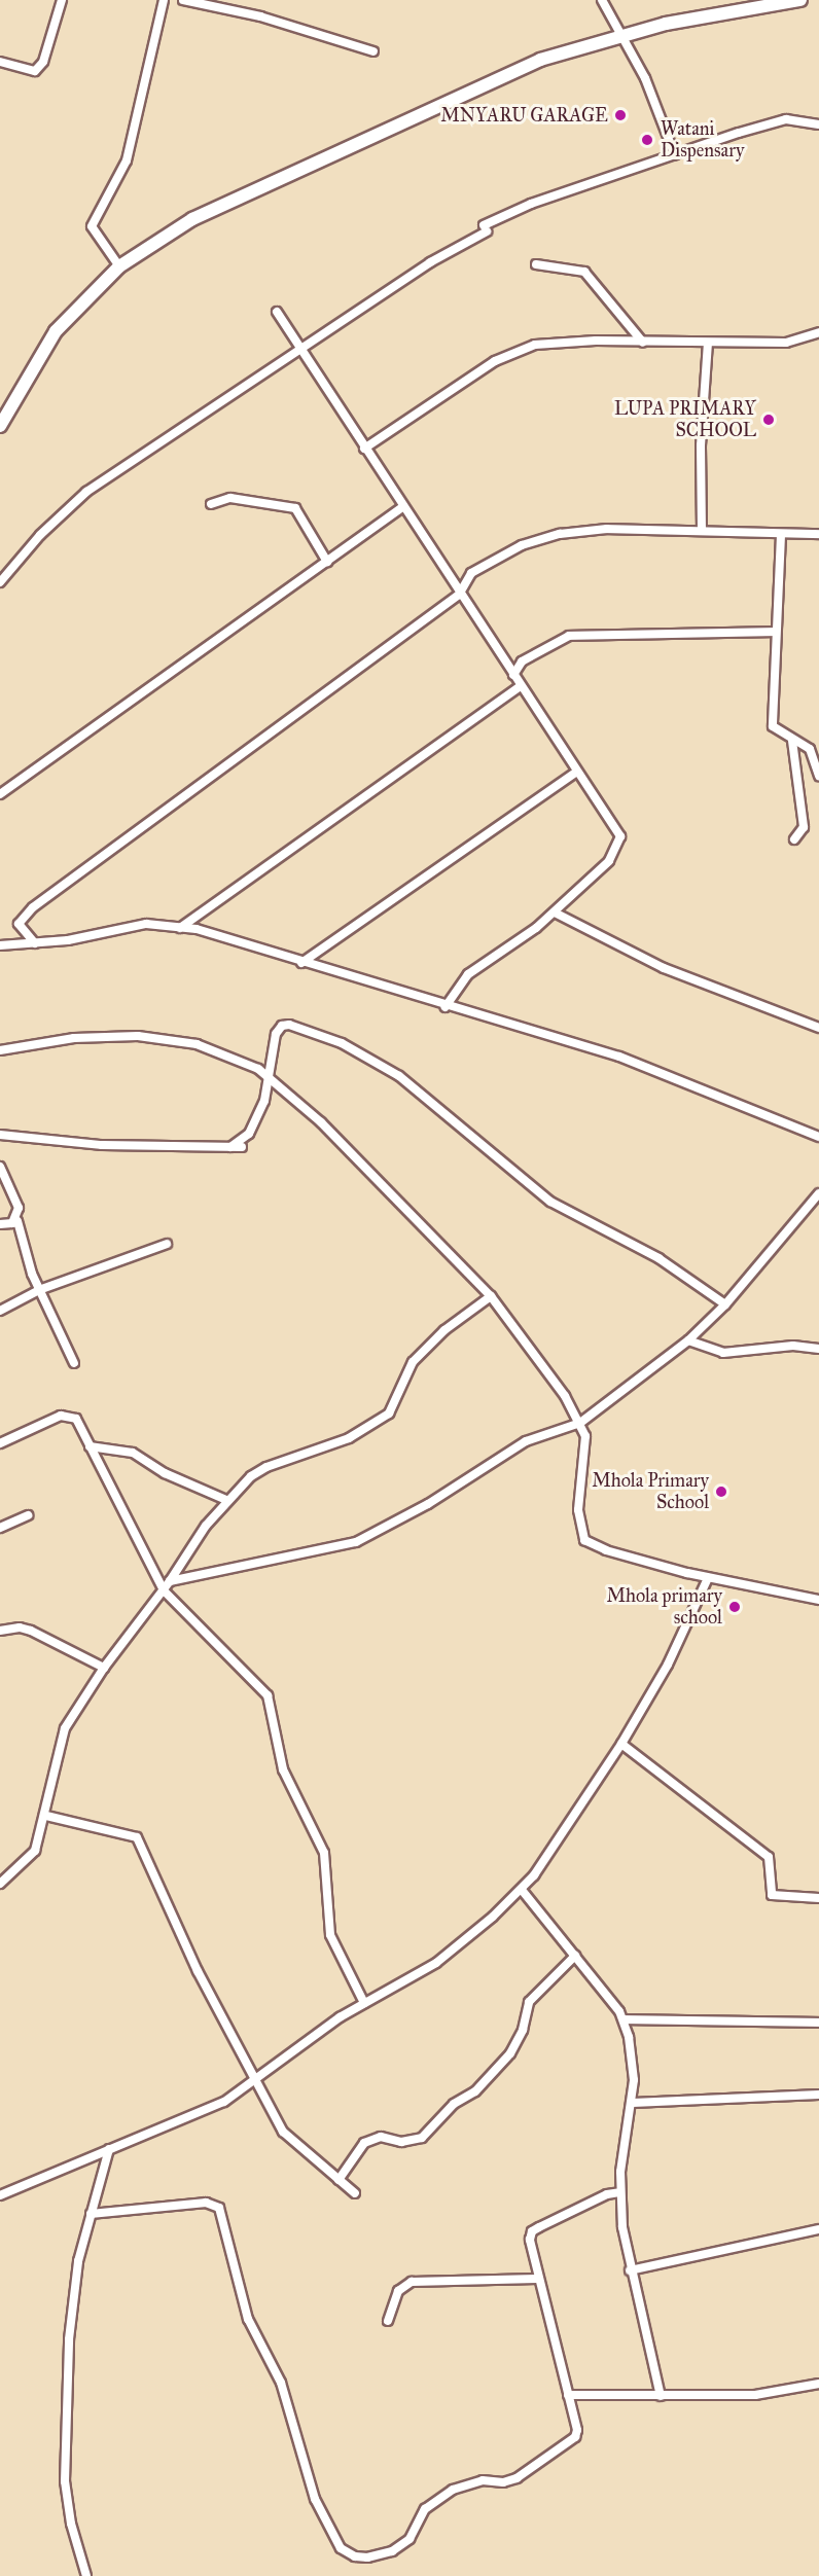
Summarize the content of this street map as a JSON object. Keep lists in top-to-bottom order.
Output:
{
  "places": [
    "MNYARU GARAGE",
    "Watani Dispensary",
    "LUPA PRIMARY SCHOOL",
    "Mhola Primary School",
    "Mhola primary school"
  ]
}
